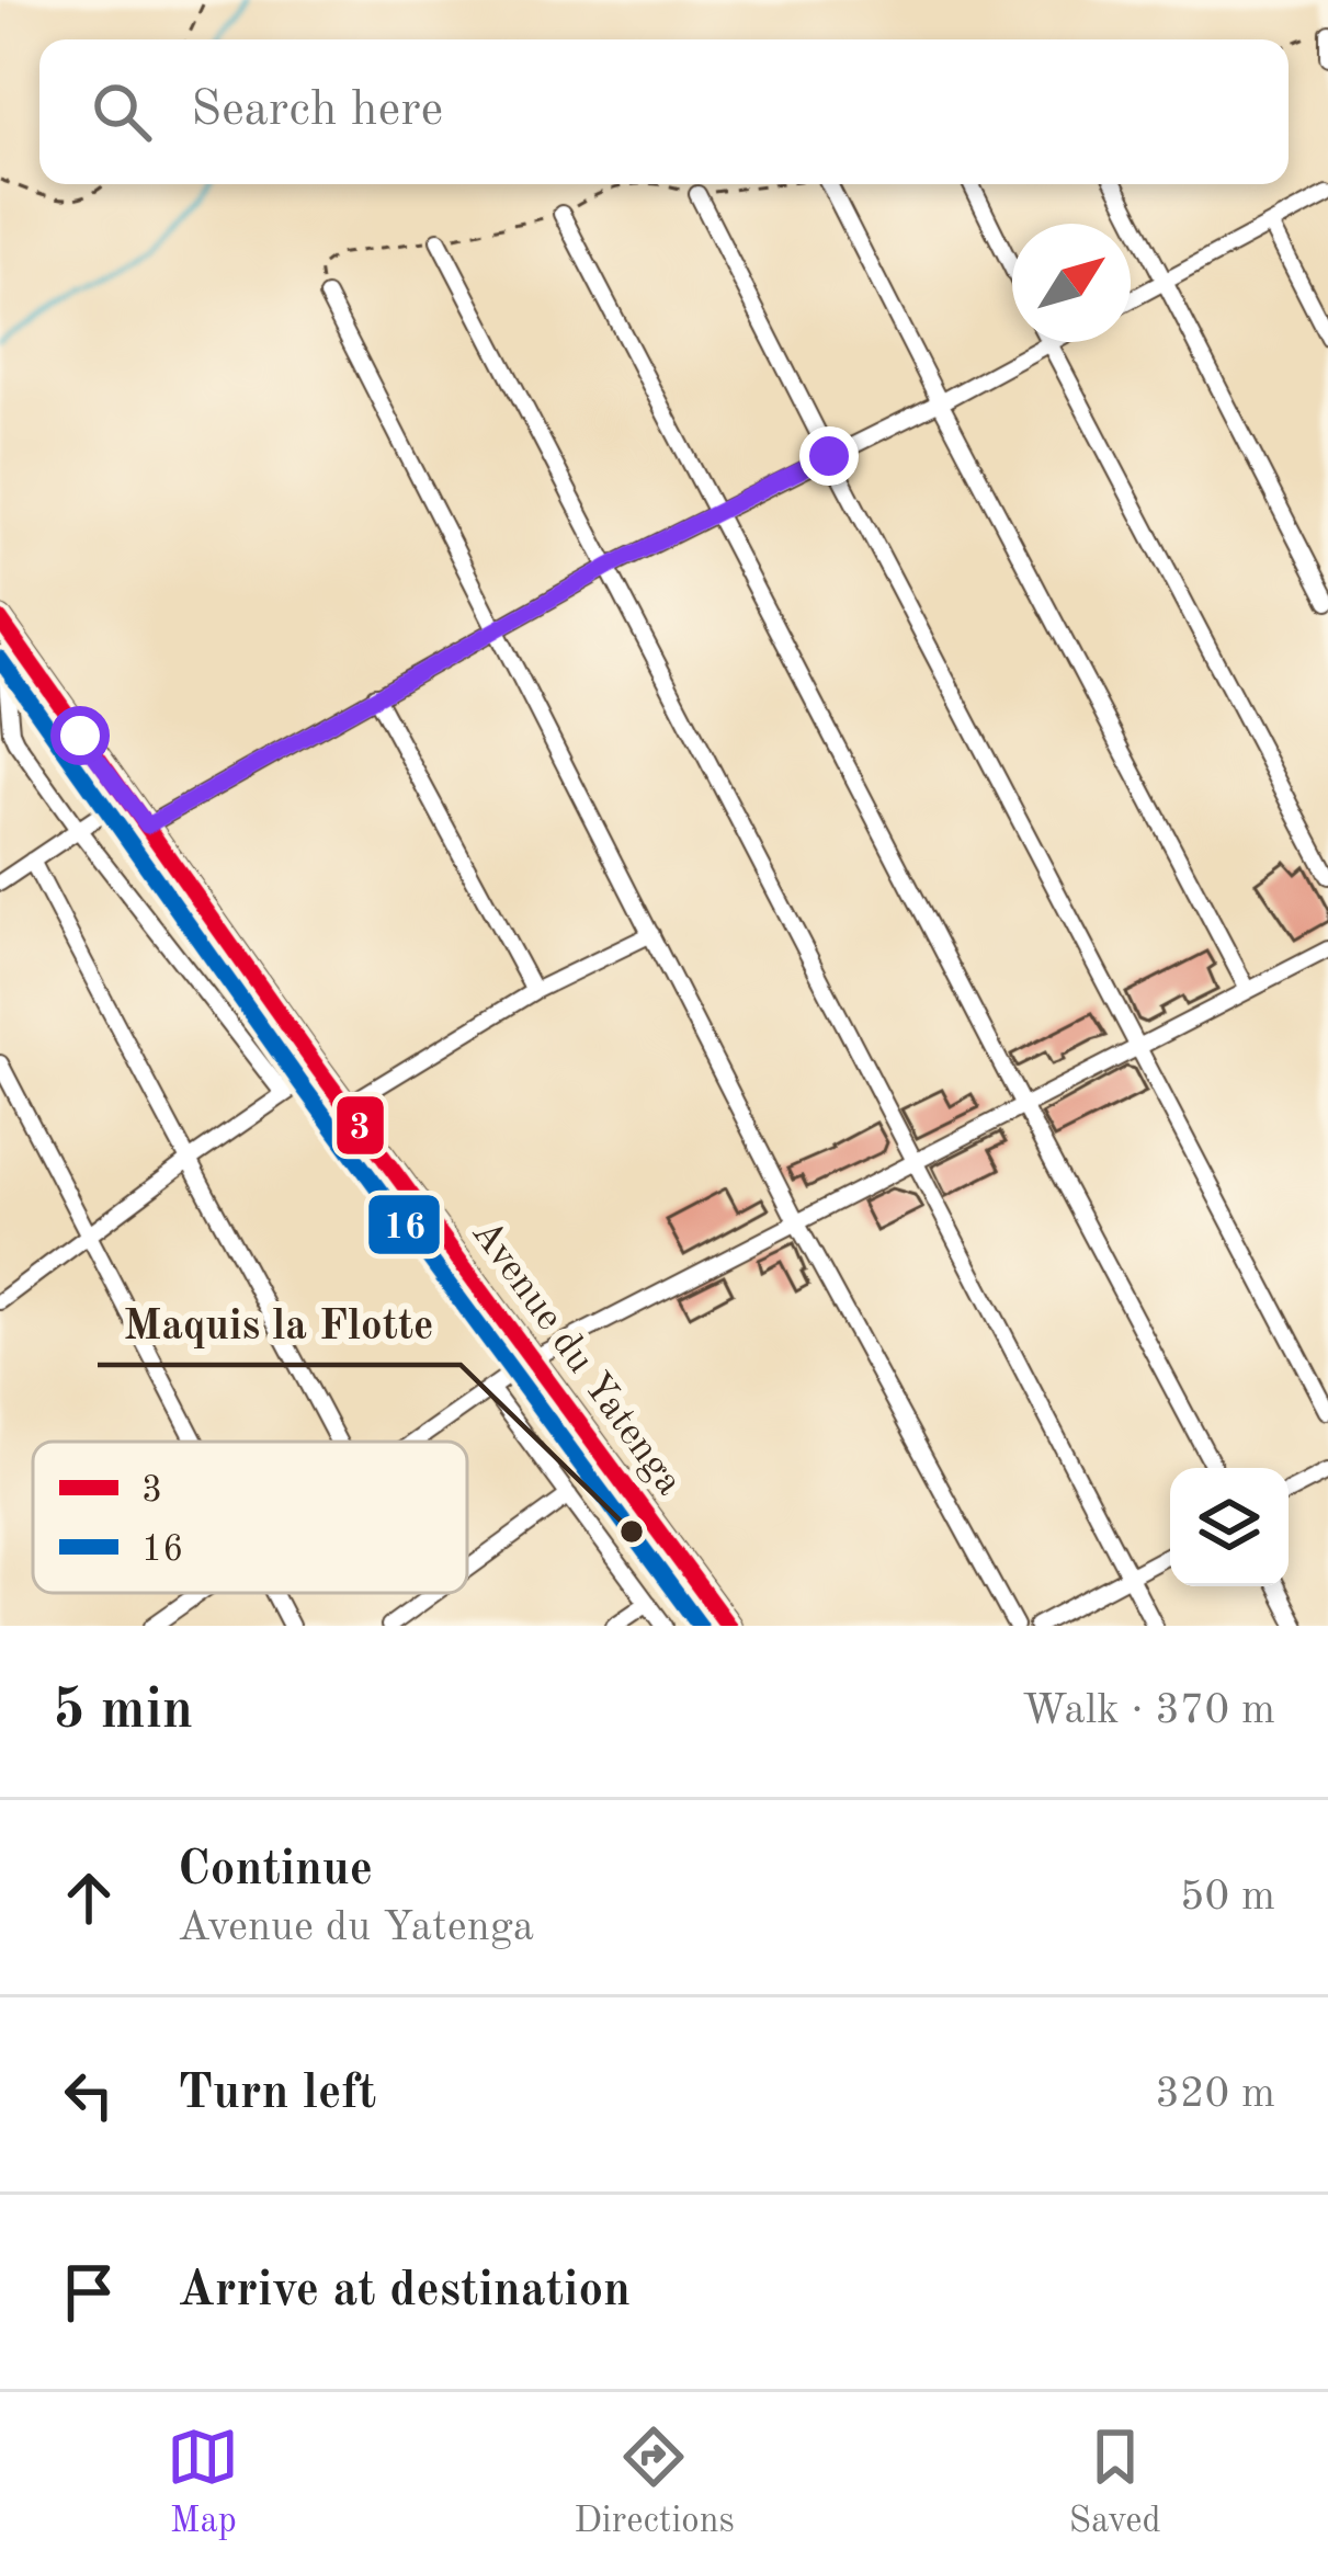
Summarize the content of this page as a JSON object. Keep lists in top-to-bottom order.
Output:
{
  "streets": {
    "main road": ["Avenue du Yatenga"]
  },
  "places": ["Maquis la Flotte"],
  "lines": ["transit line 3", "transit line 16"],
  "legend": ["3", "16"],
  "north": "top right",
  "page": {
    "search": "Search here",
    "heading": ["5 min", "Walk · 370 m"],
    "list": [
      ["Continue", "Avenue du Yatenga", "50 m"],
      ["Turn left", "320 m"],
      "Arrive at destination"
    ],
    "nav": ["Map", "Directions", "Saved"]
  }
}
